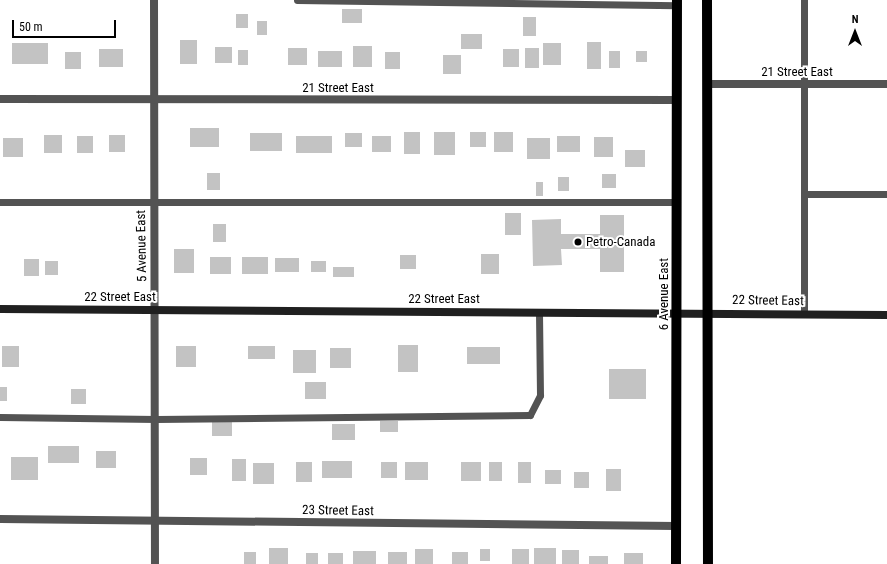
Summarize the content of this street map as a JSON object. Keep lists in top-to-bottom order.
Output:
{
  "streets": {
    "main road": ["6 Avenue East"],
    "street": [
      "21 Street East",
      "5 Avenue East",
      "22 Street East",
      "23 Street East"
    ]
  },
  "crossings": [
    ["21 Street East", "5 Avenue East"],
    ["21 Street East", "6 Avenue East"],
    ["5 Avenue East", "22 Street East"],
    ["5 Avenue East", "23 Street East"],
    ["6 Avenue East", "22 Street East"],
    ["6 Avenue East", "23 Street East"]
  ],
  "places": ["Petro-Canada"],
  "scale_bar": "50 m",
  "north": "top"
}
